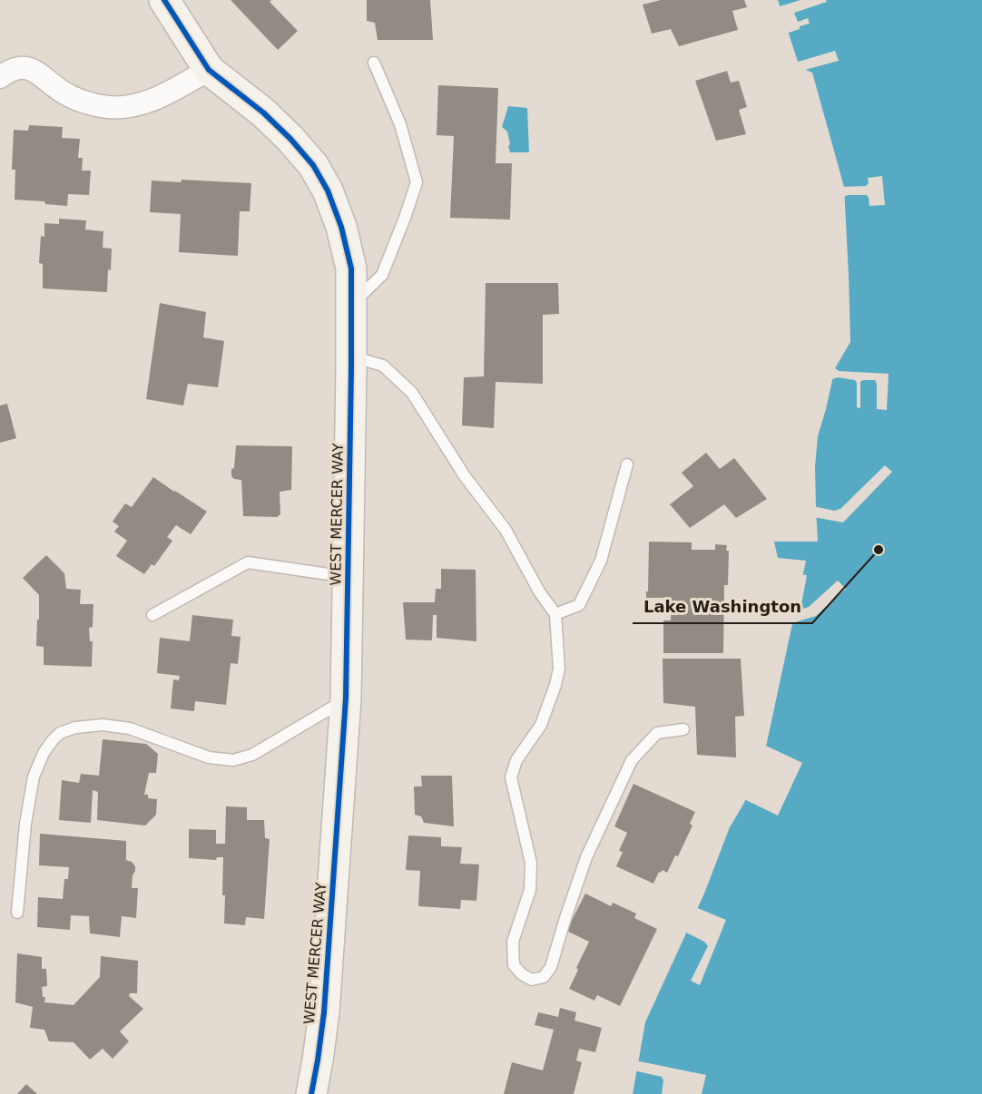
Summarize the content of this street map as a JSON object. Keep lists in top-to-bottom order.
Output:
{
  "streets": {
    "street": ["WEST MERCER WAY"]
  },
  "places": ["Lake Washington"]
}
